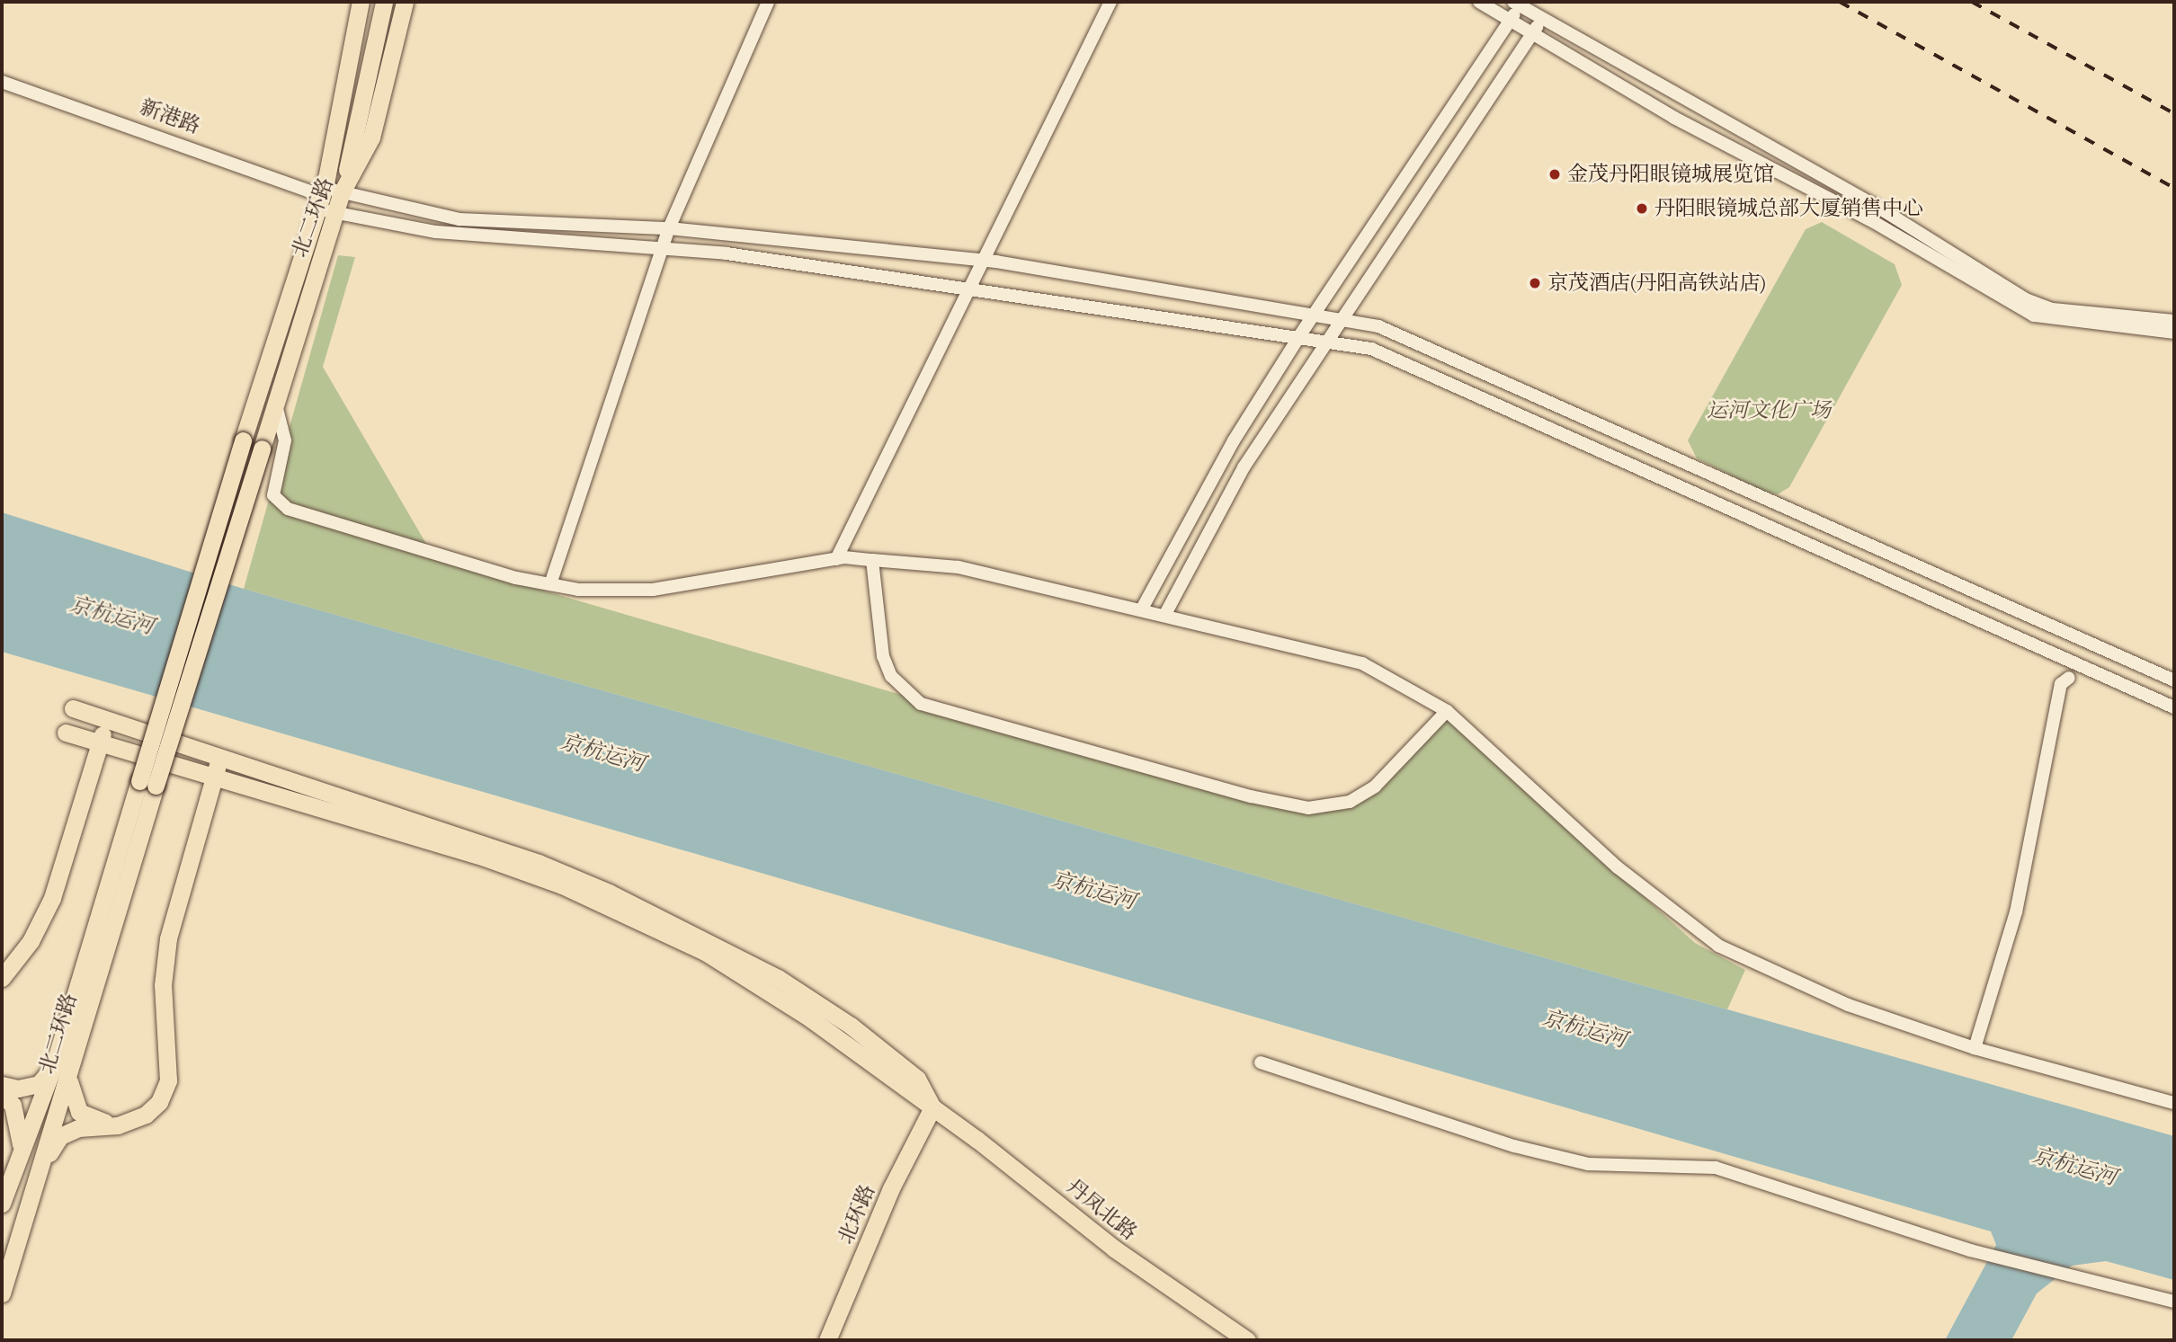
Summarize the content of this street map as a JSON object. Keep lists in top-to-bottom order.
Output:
{
  "streets": {
    "main road": ["北二环路", "丹凤北路", "北环路"],
    "street": ["新港路"]
  },
  "crossings": [
    ["新港路", "北二环路"],
    ["丹凤北路", "北环路"]
  ],
  "water": ["京杭运河"],
  "parks": ["运河文化广场"],
  "places": ["金茂丹阳眼镜城展览馆", "丹阳眼镜城总部大厦销售中心", "京茂酒店(丹阳高铁站店)"]
}
